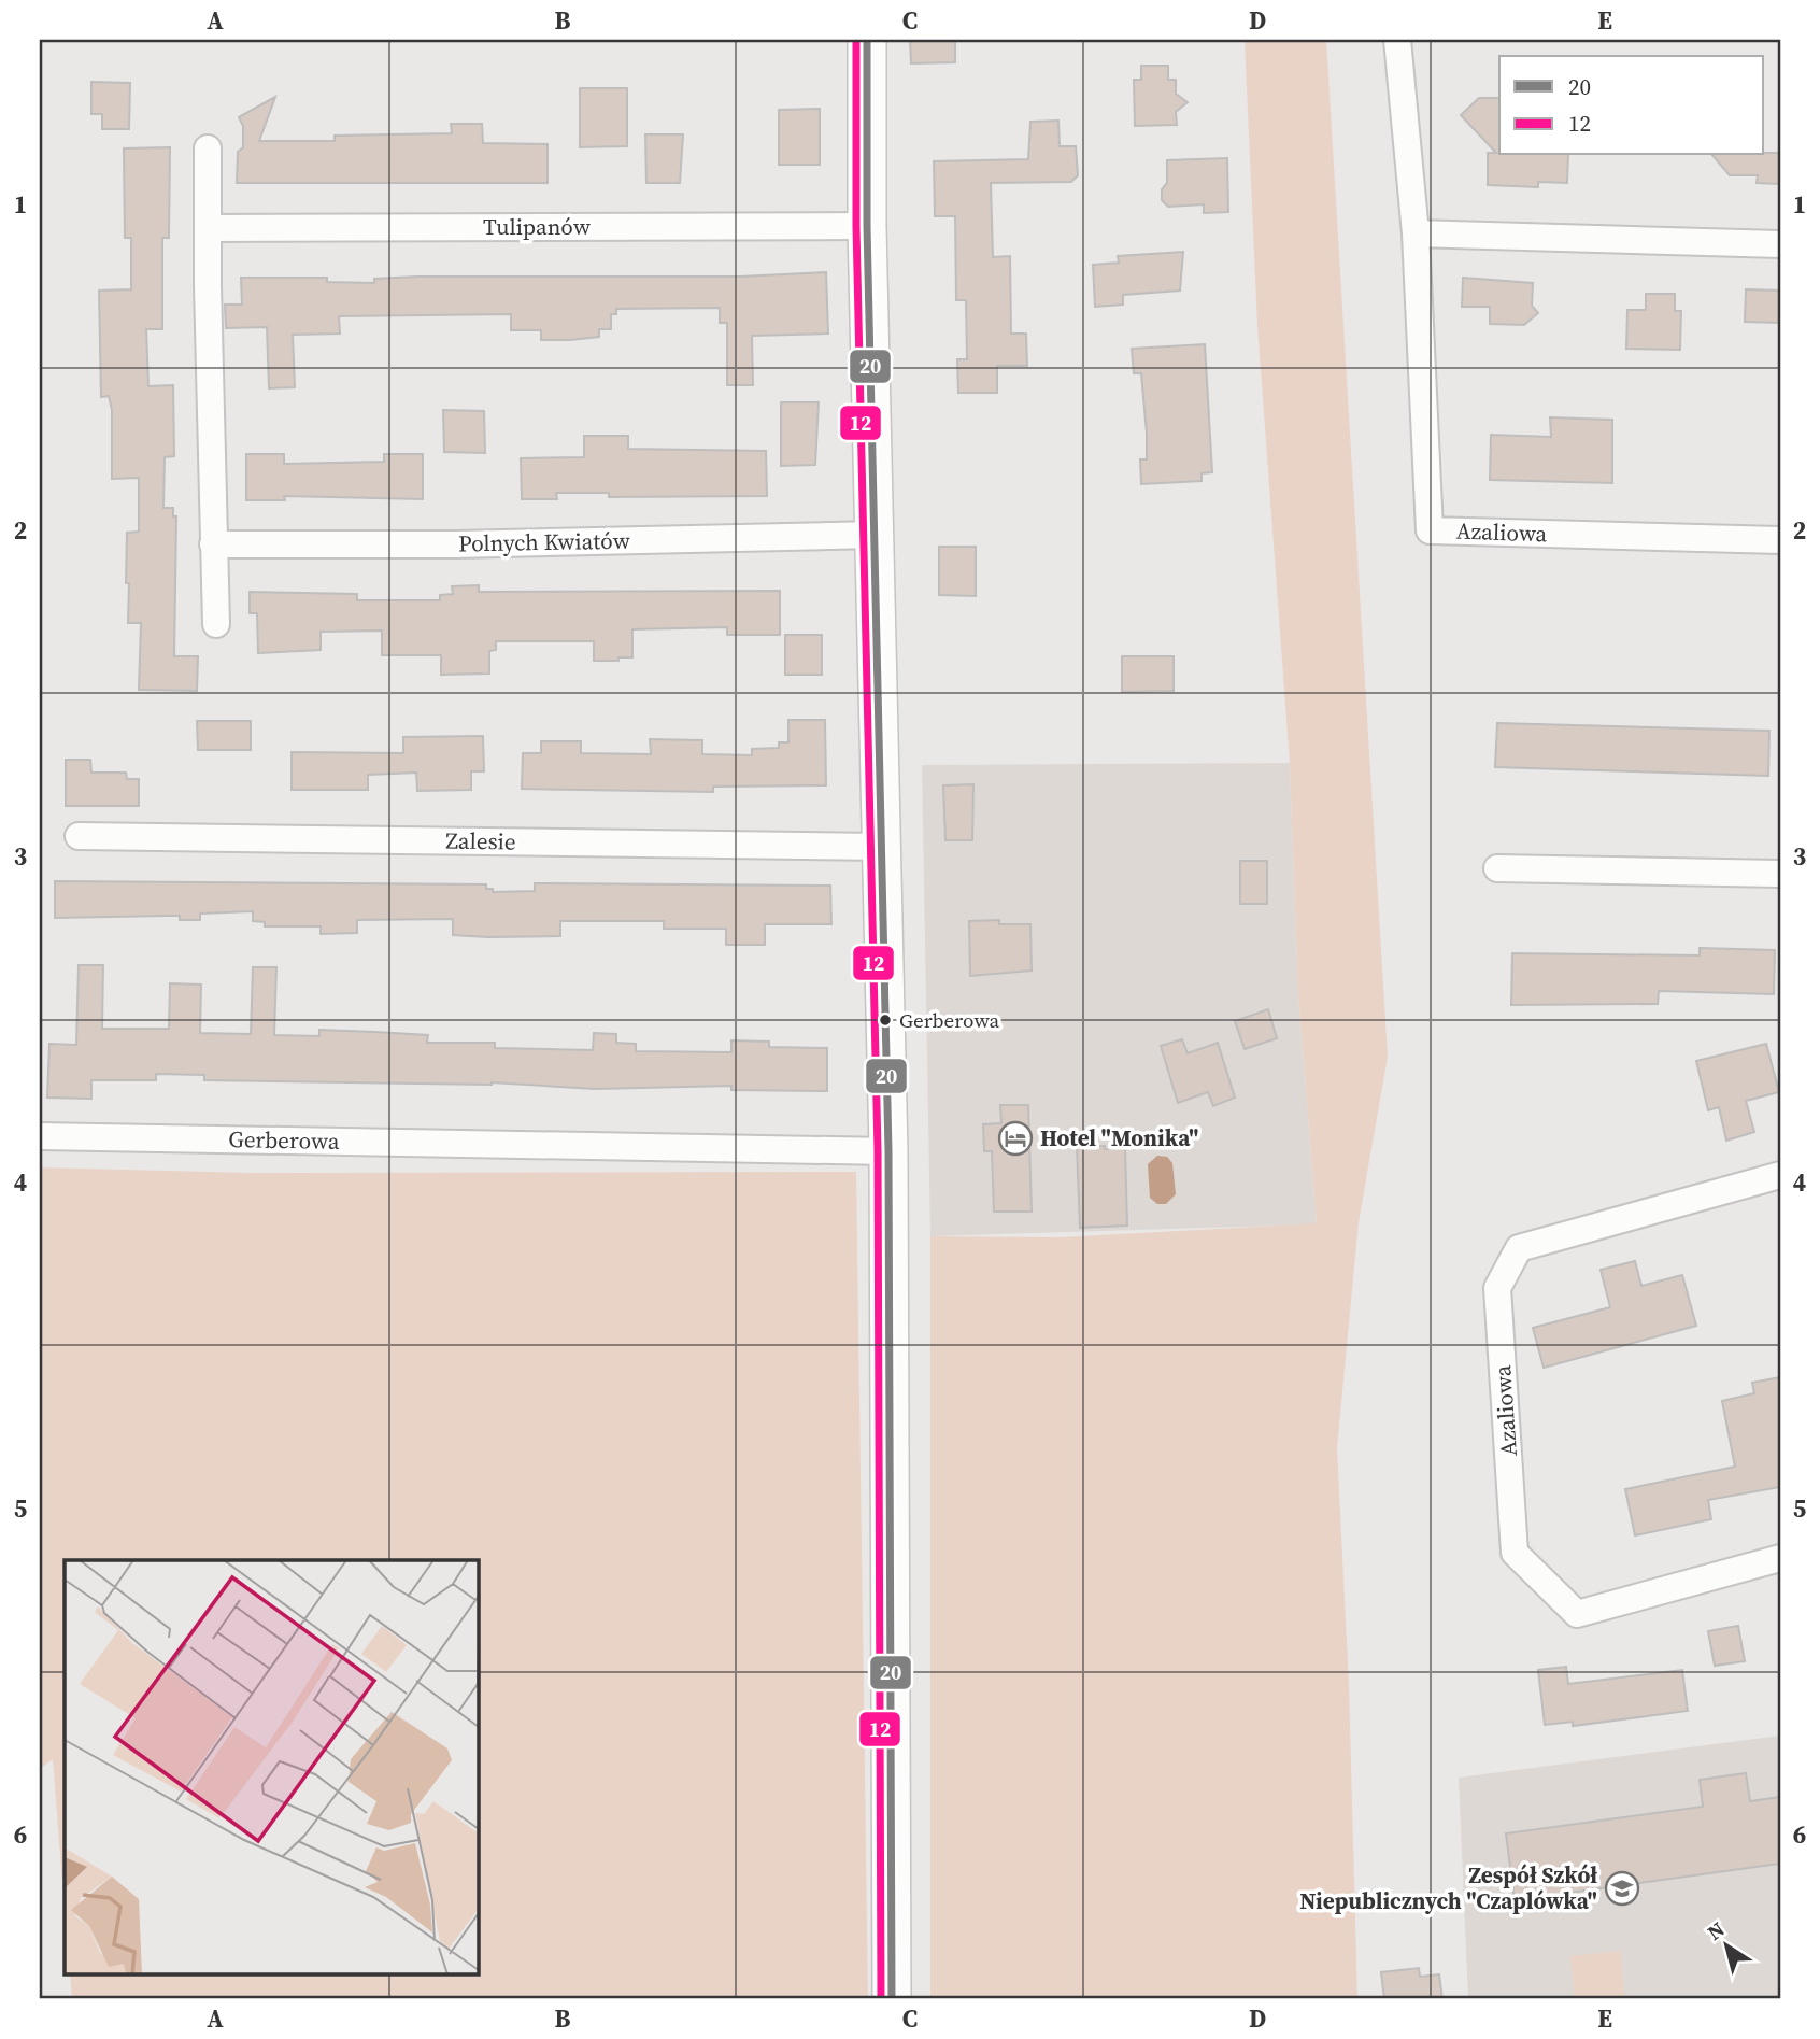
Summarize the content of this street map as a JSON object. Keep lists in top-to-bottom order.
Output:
{
  "streets": {
    "street": [
      "Tulipanów",
      "Azaliowa",
      "Polnych Kwiatów",
      "Zalesie",
      "Gerberowa"
    ]
  },
  "places": {
    "other": ["Gerberowa"],
    "hotel": ["Hotel \"Monika\""],
    "school or university": ["Zespół Szkół Niepublicznych \"Czaplówka\""]
  },
  "lines": ["transit line 20", "transit line 12"],
  "legend": ["20", "12"],
  "north": "top left",
  "grid": {
    "columns": [
      "A",
      "B",
      "C",
      "D",
      "E"
    ],
    "rows": [
      "1",
      "2",
      "3",
      "4",
      "5",
      "6"
    ]
  }
}
